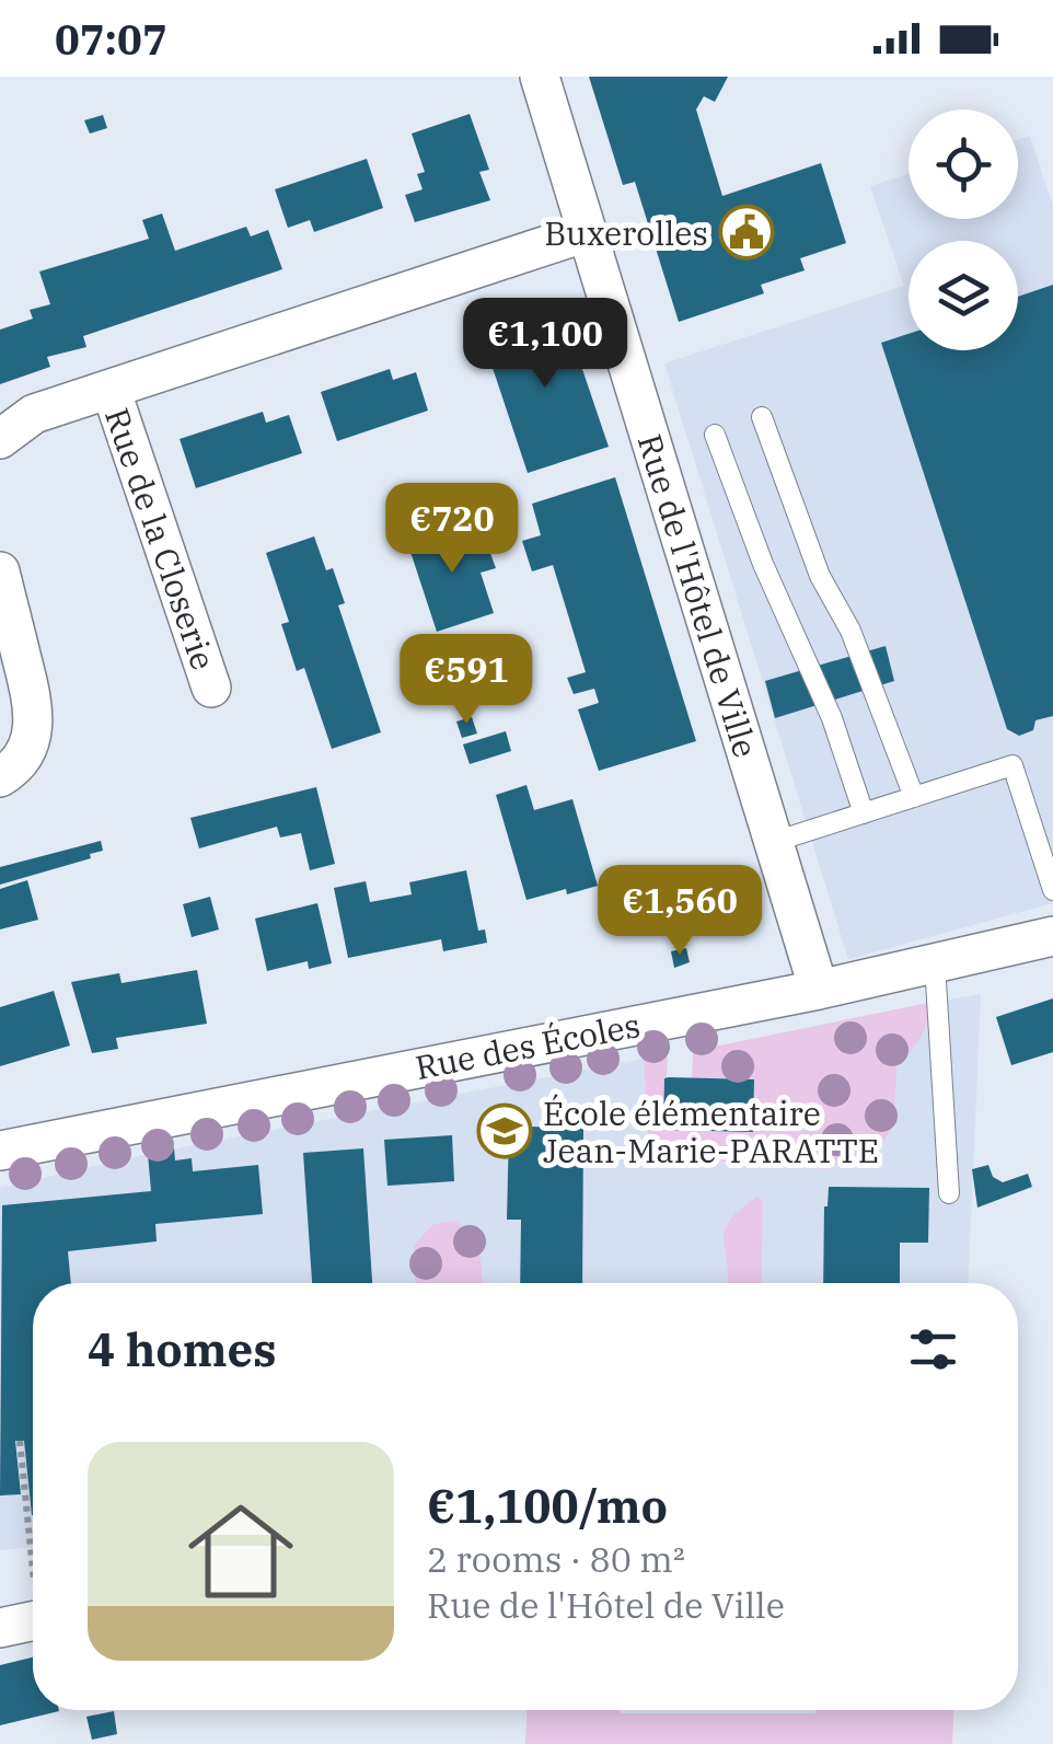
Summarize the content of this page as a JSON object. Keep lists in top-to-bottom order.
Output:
{
  "streets": {
    "street": ["Rue de la Closerie", "Rue de l'Hôtel de Ville", "Rue des Écoles"]
  },
  "crossings": [
    ["Rue de la Closerie", "Rue de l'Hôtel de Ville"],
    ["Rue de l'Hôtel de Ville", "Rue des Écoles"]
  ],
  "places": {
    "public building": ["Buxerolles"],
    "school or university": ["École élémentaire Jean-Marie-PARATTE"]
  },
  "page": {
    "status": "07:07",
    "price": [
      "€1,100",
      "€720",
      "€591",
      "€1,560"
    ],
    "heading": "4 homes",
    "list": [
      {
        "name": "€1,100/mo",
        "note": "2 rooms · 80 m² · Rue de l'Hôtel de Ville"
      }
    ]
  }
}
